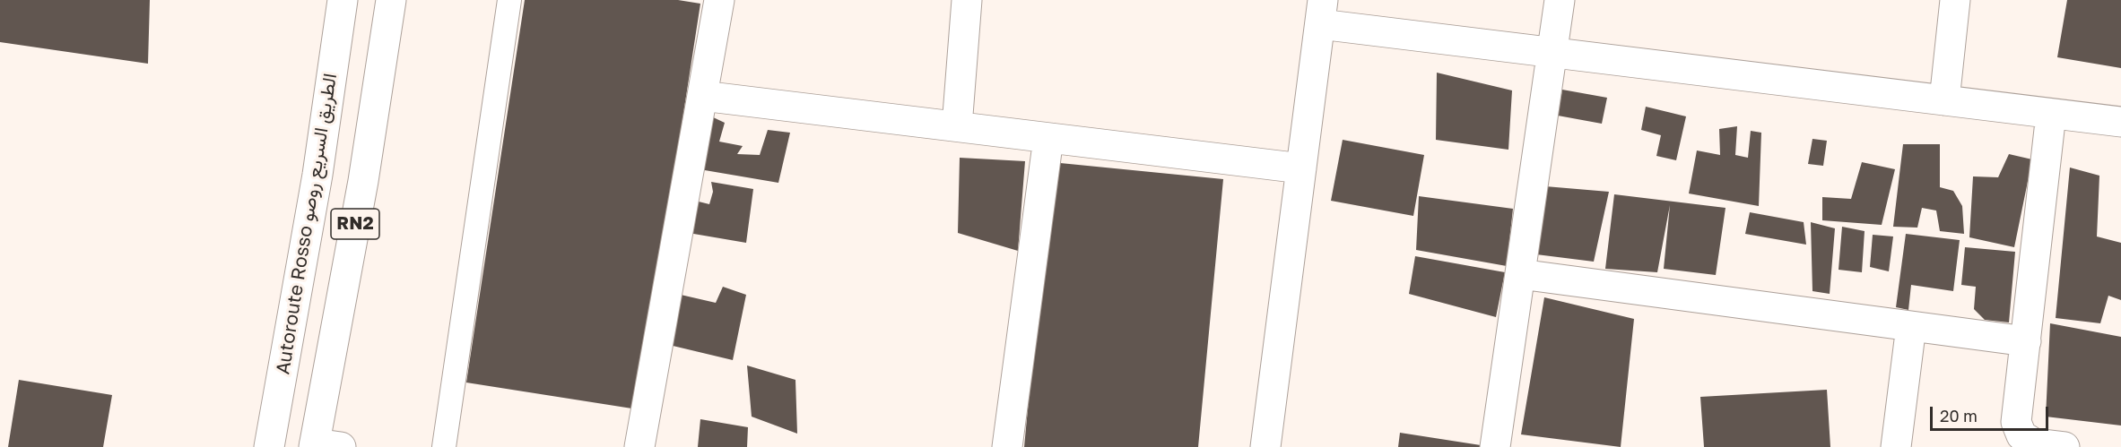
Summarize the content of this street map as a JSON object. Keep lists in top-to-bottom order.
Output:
{
  "streets": {
    "main road": ["Autoroute Rosso الطريق السريع روصو", "RN2"]
  },
  "scale_bar": "20 m"
}
